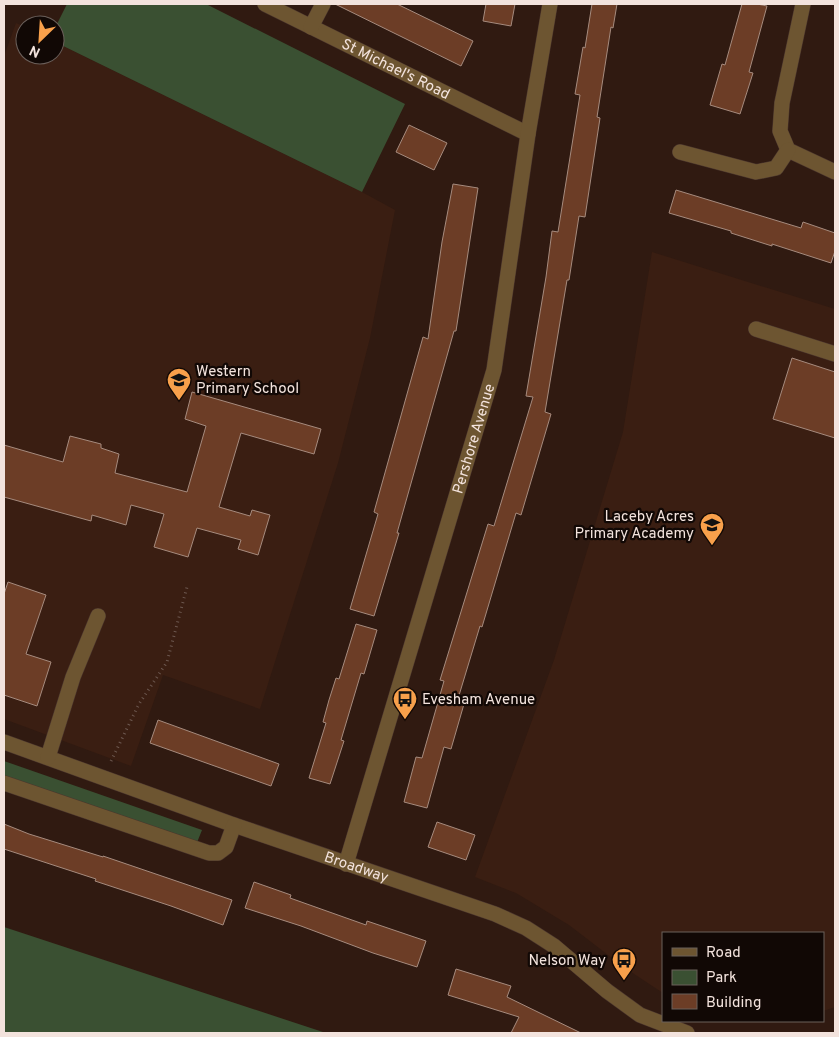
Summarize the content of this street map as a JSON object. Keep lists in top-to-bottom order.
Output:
{
  "streets": {
    "street": ["St Michael's Road", "Pershore Avenue", "Broadway"]
  },
  "crossings": [
    ["St Michael's Road", "Pershore Avenue"],
    ["Pershore Avenue", "Broadway"]
  ],
  "places": {
    "school or university": ["Western Primary School", "Laceby Acres Primary Academy"],
    "bus stop": ["Evesham Avenue", "Nelson Way"]
  },
  "legend": ["Road", "Park", "Building"],
  "north": "bottom left"
}
